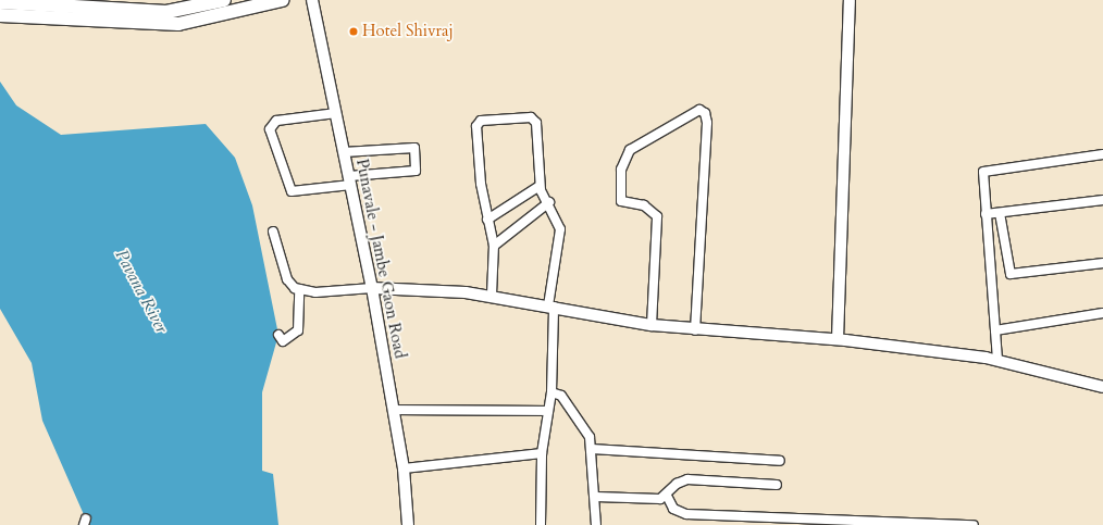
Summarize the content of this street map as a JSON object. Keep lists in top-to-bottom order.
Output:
{
  "streets": {
    "street": ["Punavale - Jambe Gaon Road"]
  },
  "water": ["Pavana River"],
  "places": ["Hotel Shivraj"]
}
